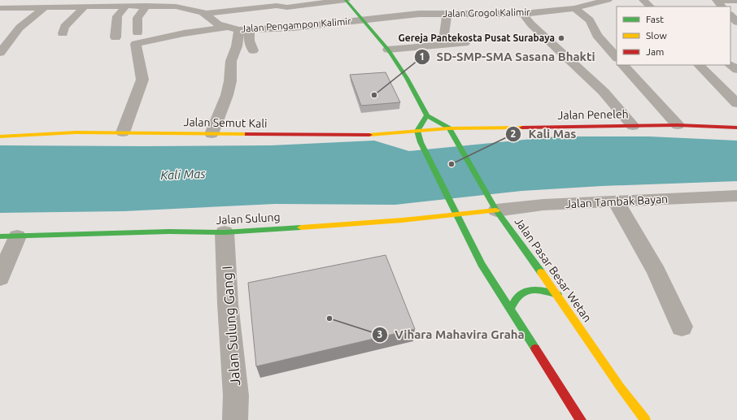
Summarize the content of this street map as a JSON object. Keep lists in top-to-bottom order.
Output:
{
  "streets": {
    "street": [
      "Jalan Grogol Kalimir",
      "Jalan Pengampon Kalimir",
      "Jalan Peneleh",
      "Jalan Semut Kali",
      "Jalan Tambak Bayan",
      "Jalan Sulung",
      "Jalan Pasar Besar Wetan",
      "Jalan Sulung Gang I"
    ]
  },
  "crossings": [
    ["Jalan Grogol Kalimir", "Jalan Pengampon Kalimir"],
    ["Jalan Peneleh", "Jalan Semut Kali"],
    ["Jalan Peneleh", "Jalan Pasar Besar Wetan"],
    ["Jalan Semut Kali", "Jalan Pasar Besar Wetan"],
    ["Jalan Tambak Bayan", "Jalan Sulung"],
    ["Jalan Tambak Bayan", "Jalan Pasar Besar Wetan"],
    ["Jalan Sulung", "Jalan Pasar Besar Wetan"],
    ["Jalan Sulung", "Jalan Sulung Gang I"]
  ],
  "water": ["Kali Mas"],
  "places": [
    "Gereja Pantekosta Pusat Surabaya",
    "SD-SMP-SMA Sasana Bhakti",
    "Kali Mas",
    "Vihara Mahavira Graha"
  ],
  "legend": ["Fast", "Slow", "Jam"]
}
